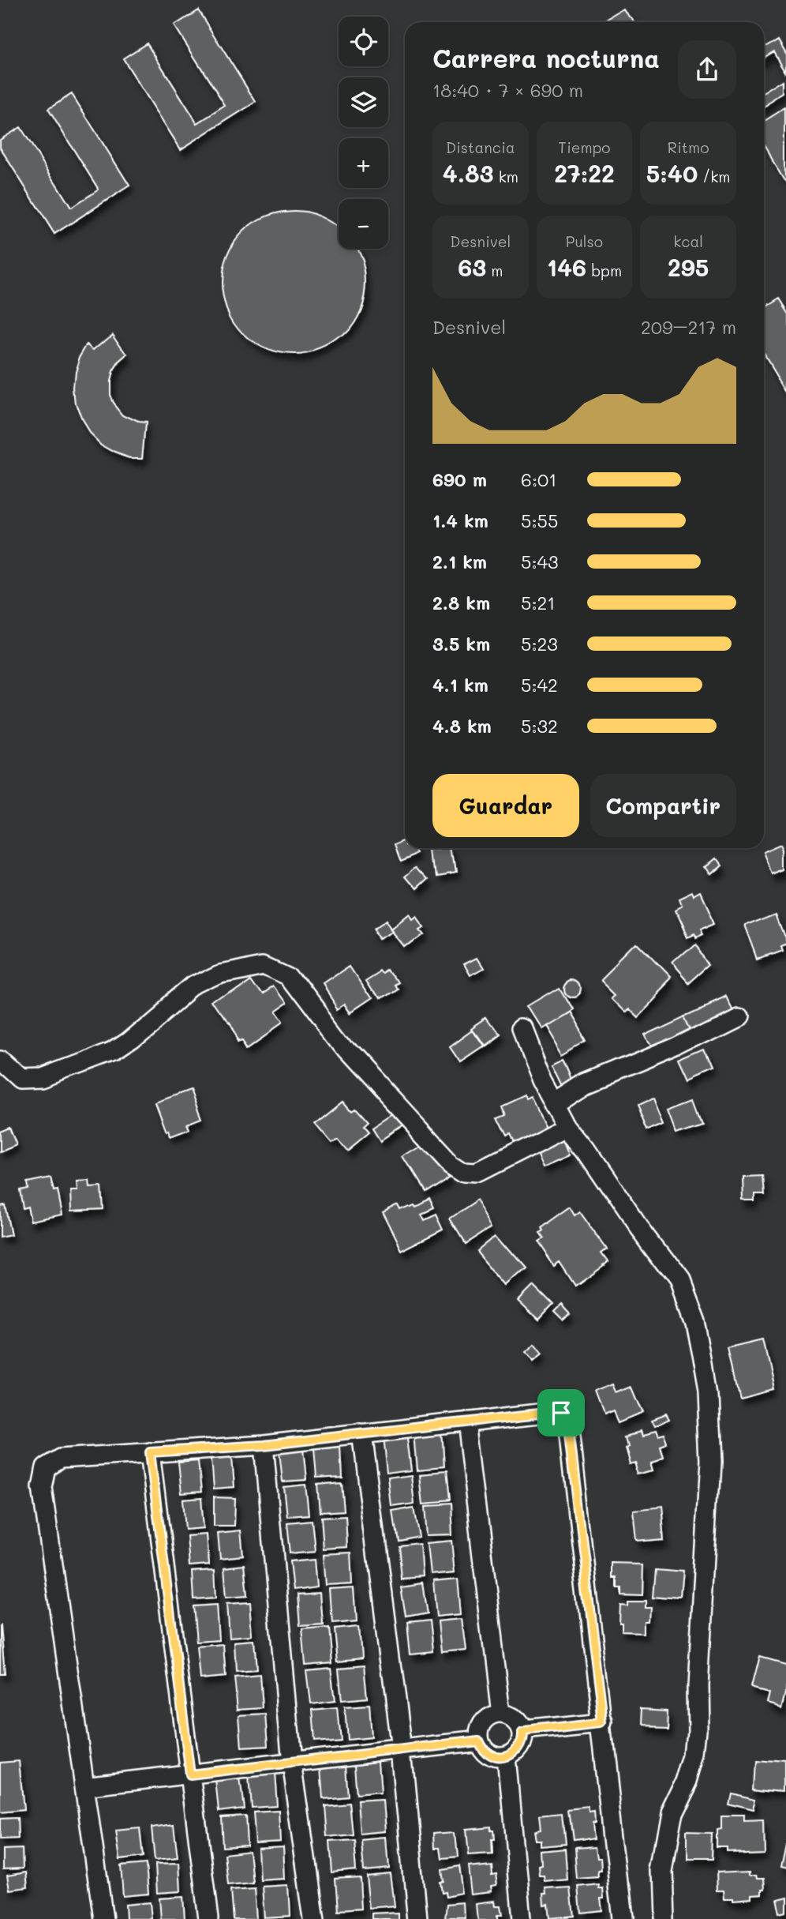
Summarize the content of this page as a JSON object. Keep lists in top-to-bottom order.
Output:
{
  "page": {
    "map_buttons": ["+", "−"],
    "heading": ["Carrera nocturna", "18:40 · 7 × 690 m"],
    "stats": [
      ["Distancia", "4.83 km"],
      ["Tiempo", "27:22"],
      ["Ritmo", "5:40 /km"],
      ["Desnivel", "63 m"],
      ["Pulso", "146 bpm"],
      ["kcal", "295"]
    ],
    "chart": ["Desnivel", "209–217 m"],
    "list": [
      {
        "name": "690 m",
        "note": "6:01"
      },
      {
        "name": "1.4 km",
        "note": "5:55"
      },
      {
        "name": "2.1 km",
        "note": "5:43"
      },
      {
        "name": "2.8 km",
        "note": "5:21"
      },
      {
        "name": "3.5 km",
        "note": "5:23"
      },
      {
        "name": "4.1 km",
        "note": "5:42"
      },
      {
        "name": "4.8 km",
        "note": "5:32"
      }
    ],
    "buttons": ["Guardar", "Compartir"]
  }
}
